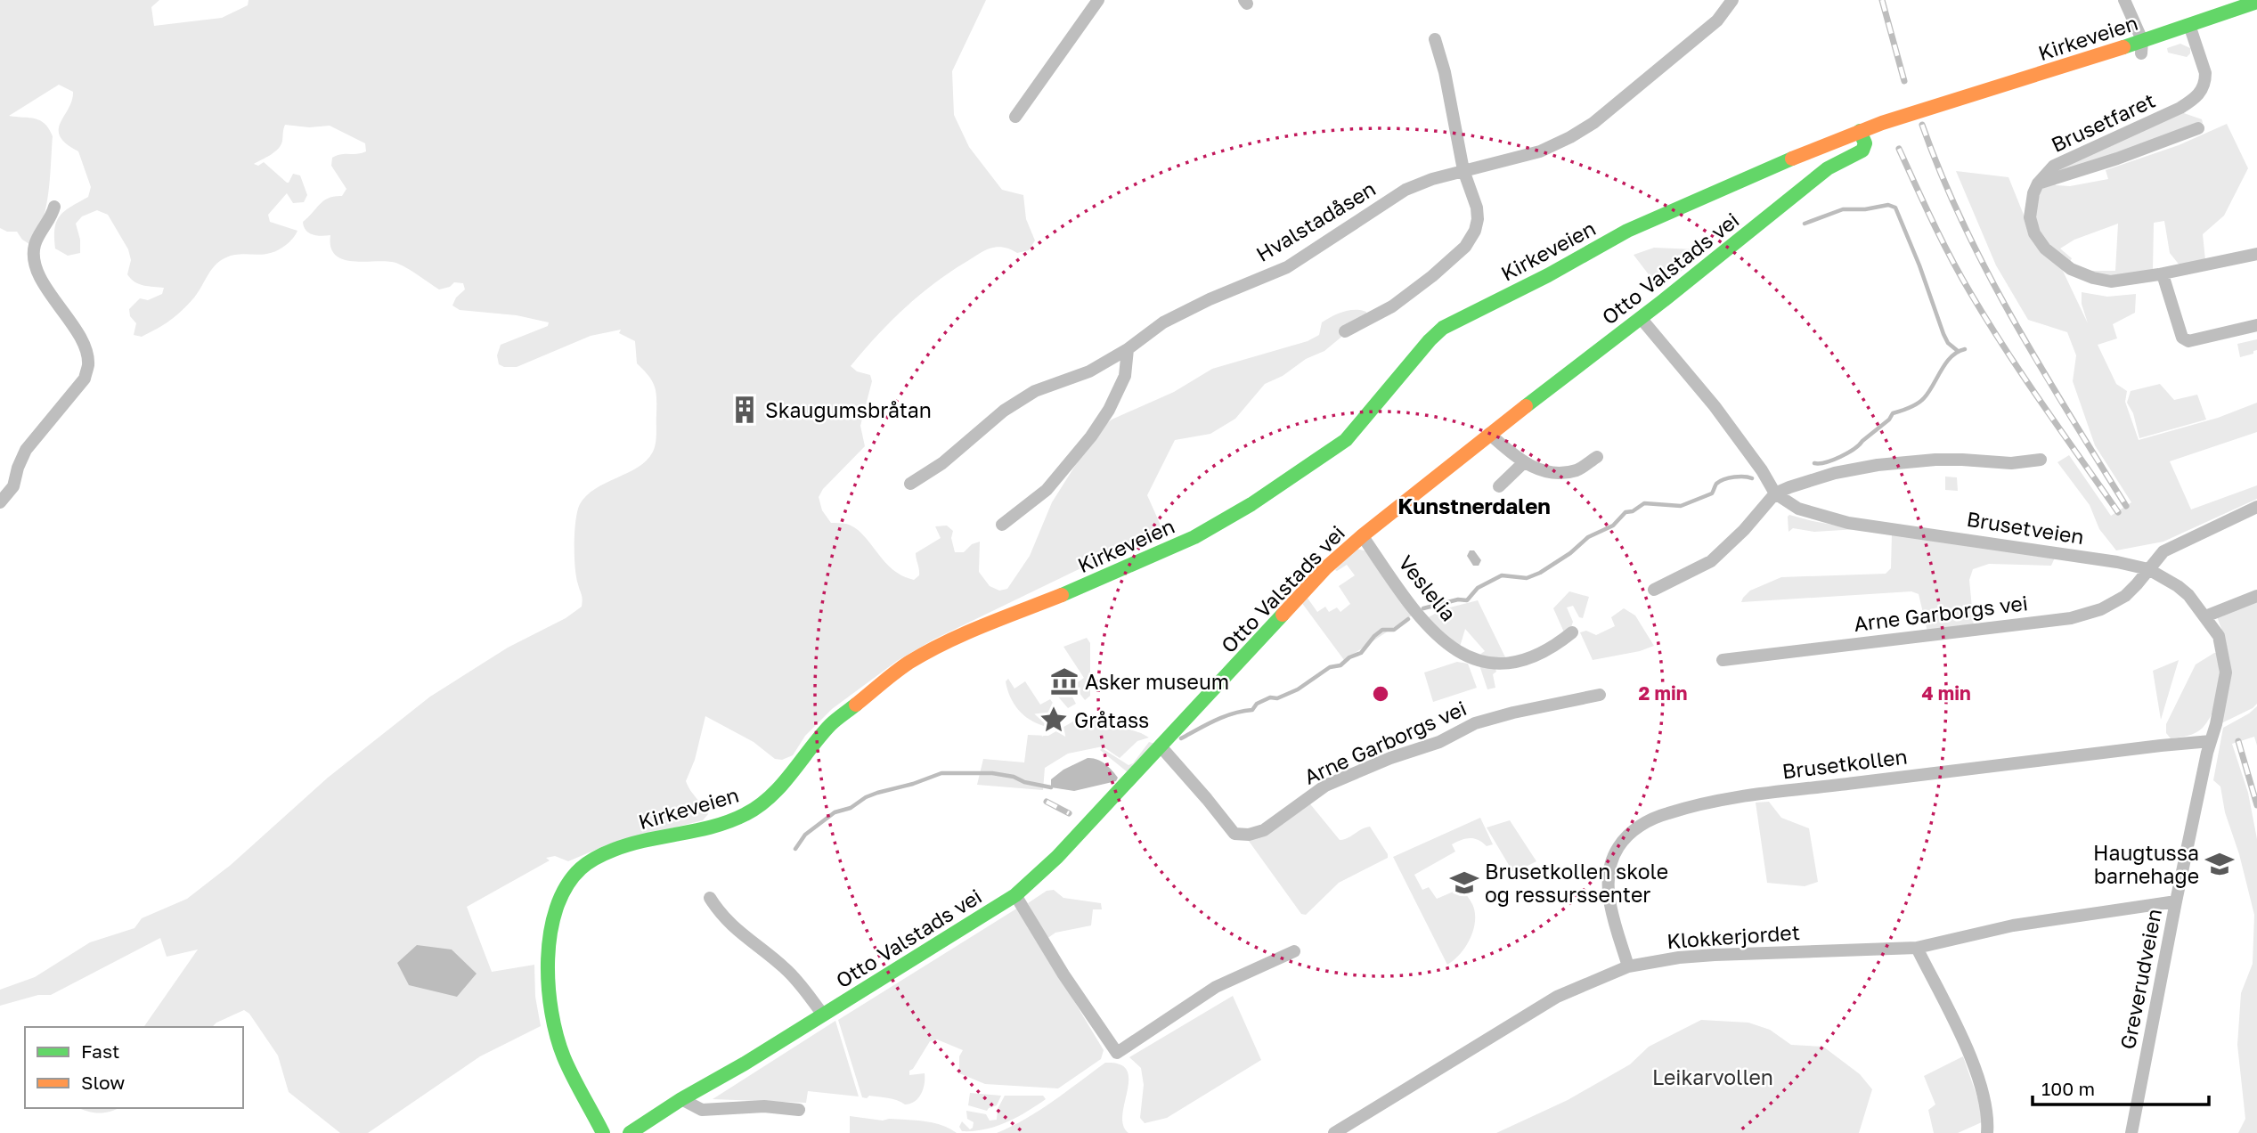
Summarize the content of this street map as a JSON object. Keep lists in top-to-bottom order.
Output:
{
  "streets": {
    "main road": ["Kirkeveien", "Otto Valstads vei"],
    "street": [
      "Brusetfaret",
      "Hvalstadåsen",
      "Brusetveien",
      "Veslelia",
      "Arne Garborgs vei",
      "Brusetkollen",
      "Klokkerjordet",
      "Greverudveien"
    ]
  },
  "crossings": [
    ["Kirkeveien", "Brusetfaret"],
    ["Kirkeveien", "Otto Valstads vei"],
    ["Otto Valstads vei", "Brusetveien"],
    ["Otto Valstads vei", "Veslelia"],
    ["Otto Valstads vei", "Arne Garborgs vei"],
    ["Brusetveien", "Arne Garborgs vei"],
    ["Brusetveien", "Greverudveien"],
    ["Arne Garborgs vei", "Greverudveien"],
    ["Brusetkollen", "Klokkerjordet"],
    ["Brusetkollen", "Greverudveien"],
    ["Klokkerjordet", "Greverudveien"]
  ],
  "districts": ["Kunstnerdalen"],
  "parks": ["Leikarvollen"],
  "places": {
    "building": ["Skaugumsbråtan"],
    "museum": ["Asker museum"],
    "place": ["Gråtass"],
    "school or university": ["Haugtussa barnehage", "Brusetkollen skole og ressurssenter"]
  },
  "legend": ["Fast", "Slow"],
  "scale_bar": "100 m",
  "rings": ["2 min", "4 min"]
}
